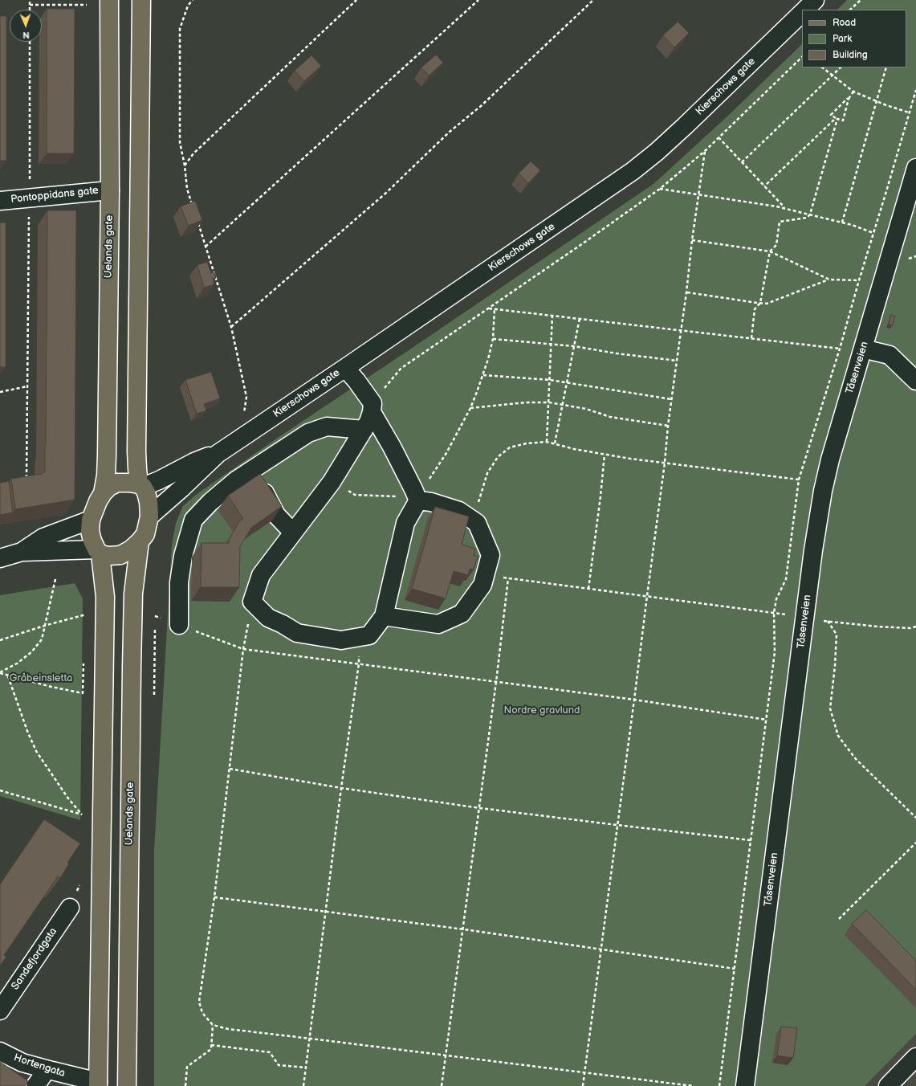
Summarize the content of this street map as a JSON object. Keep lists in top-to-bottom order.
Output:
{
  "streets": {
    "main road": ["Uelands gate"],
    "street": [
      "Kierschows gate",
      "Pontoppidans gate",
      "Tåsenveien",
      "Sandefjordgata",
      "Hortengata"
    ]
  },
  "crossings": [
    ["Kierschows gate", "Uelands gate"],
    ["Pontoppidans gate", "Uelands gate"],
    ["Uelands gate", "Hortengata"]
  ],
  "parks": ["Gråbeinsletta", "Nordre gravlund"],
  "legend": ["Road", "Park", "Building"],
  "north": "bottom"
}
